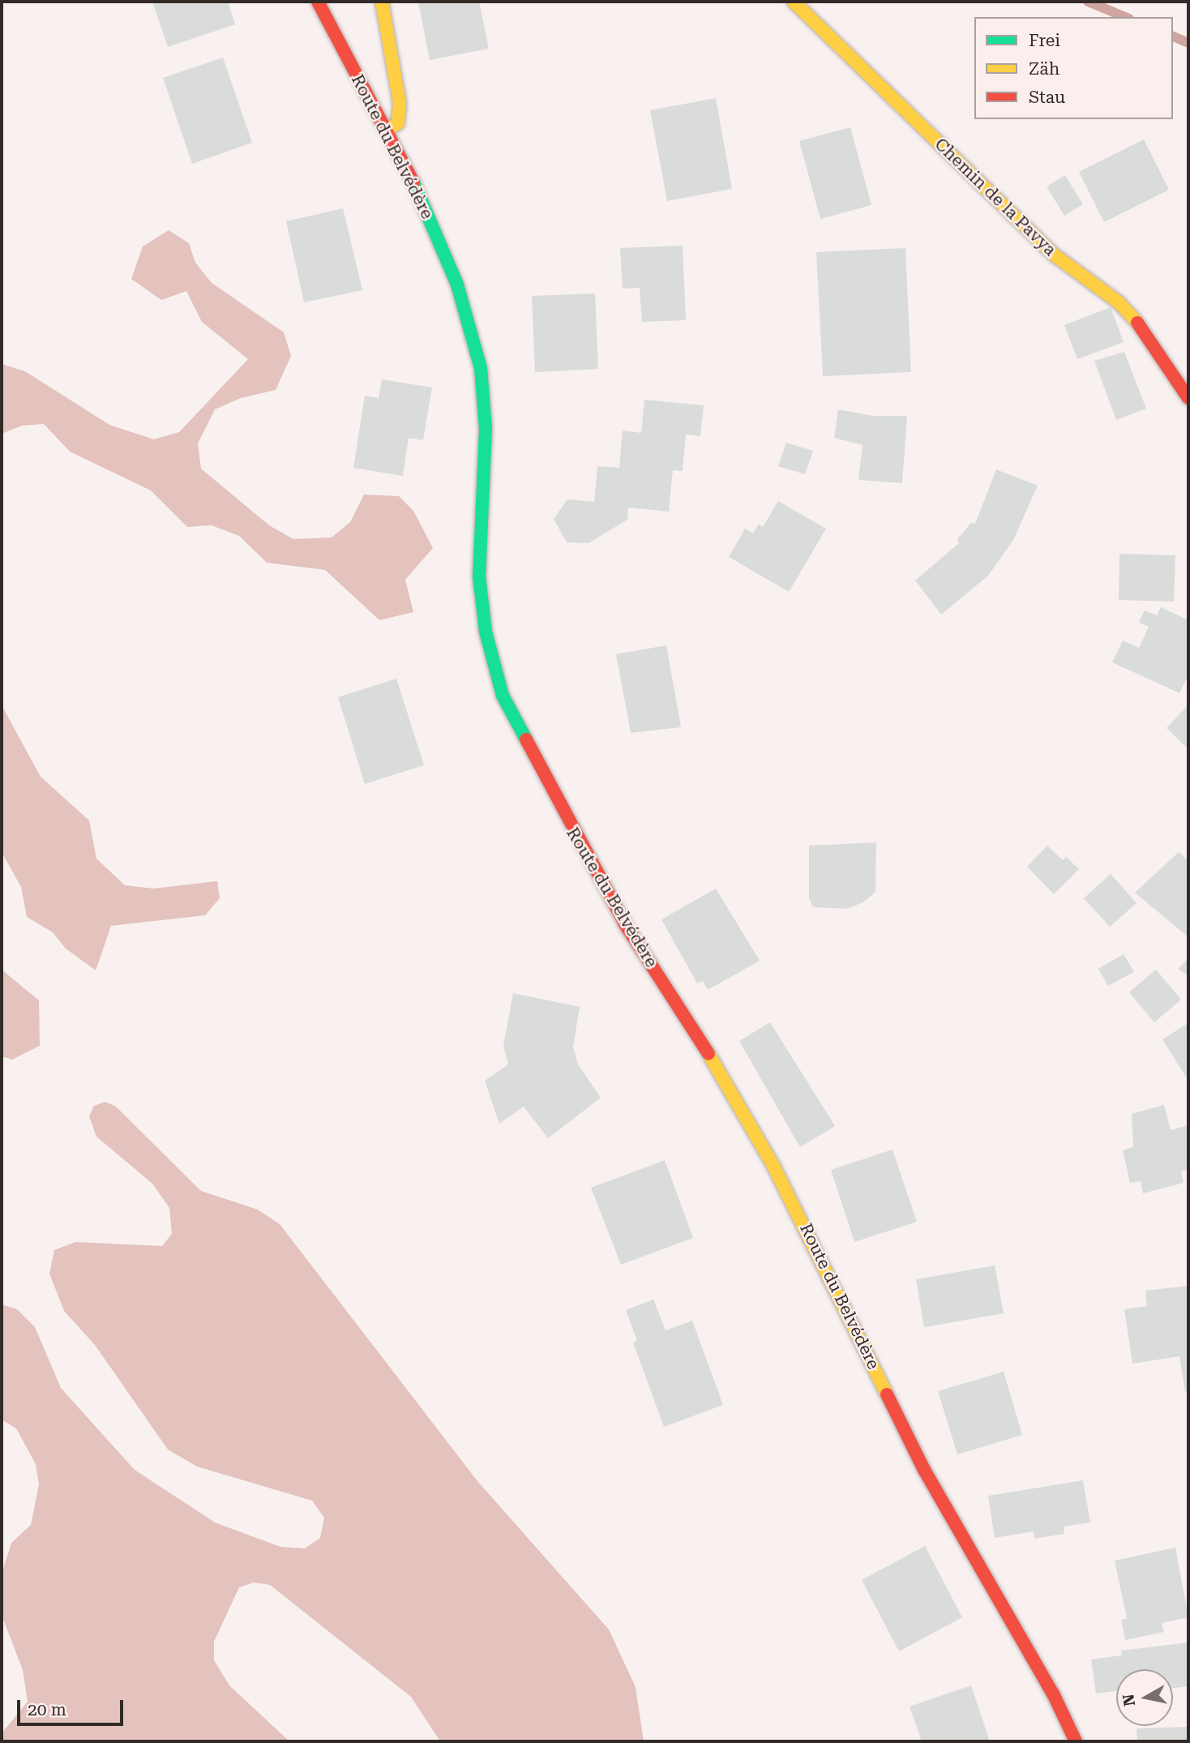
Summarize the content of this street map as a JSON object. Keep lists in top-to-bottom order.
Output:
{
  "streets": {
    "street": ["Route du Belvédère", "Chemin de la Pavya"]
  },
  "legend": ["Frei", "Zäh", "Stau"],
  "scale_bar": "20 m",
  "north": "left"
}
